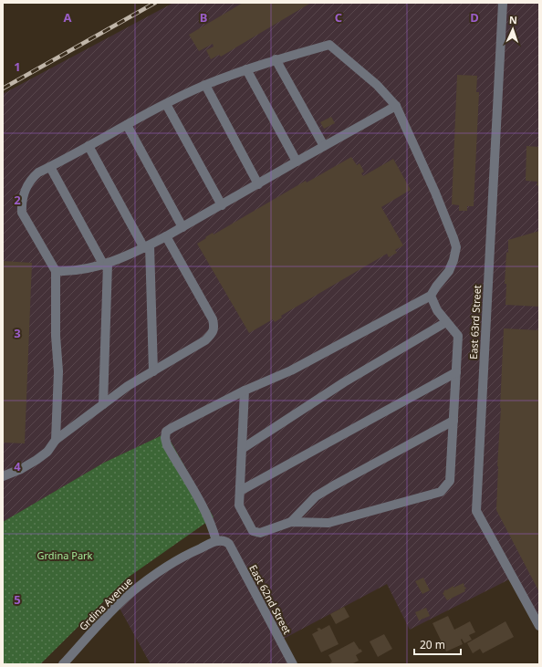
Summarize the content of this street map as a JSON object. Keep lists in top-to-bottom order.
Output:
{
  "streets": {
    "street": ["East 63rd Street", "East 62nd Street", "Grdina Avenue"]
  },
  "crossings": [
    ["East 62nd Street", "Grdina Avenue"]
  ],
  "parks": ["Grdina Park"],
  "scale_bar": "20 m",
  "north": "top",
  "grid": {
    "columns": [
      "A",
      "B",
      "C",
      "D"
    ],
    "rows": [
      "1",
      "2",
      "3",
      "4",
      "5"
    ]
  }
}
